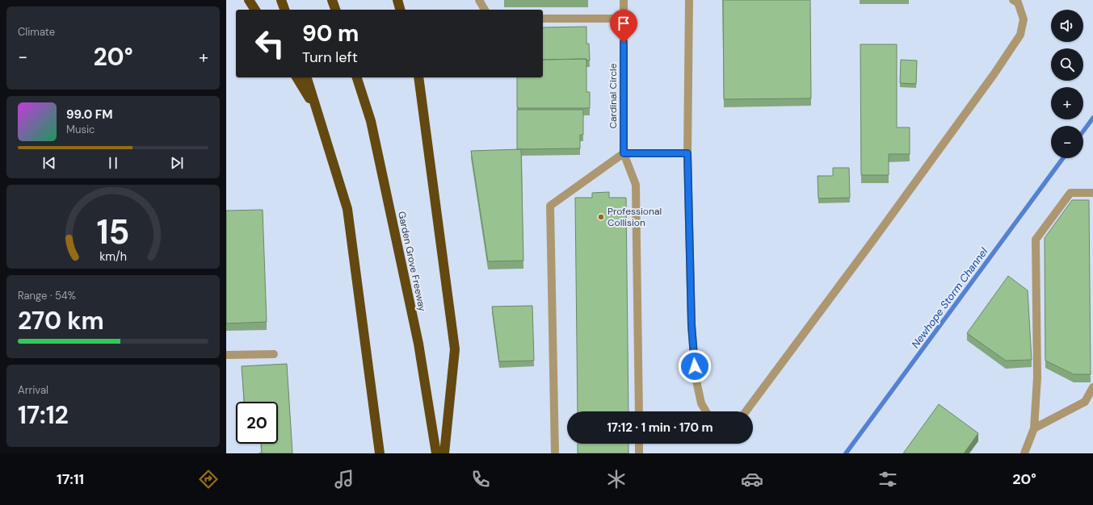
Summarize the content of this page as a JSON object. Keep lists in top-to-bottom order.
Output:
{
  "streets": {
    "highway": ["Garden Grove Freeway"],
    "street": ["Cardinal Circle"]
  },
  "water": ["Newhope Storm Channel"],
  "places": ["Professional Collision"],
  "page": {
    "tile": [
      "Climate",
      ["Range · 54%", "270 km"],
      ["Arrival", "17:12"]
    ],
    "map_buttons": ["+", "−"],
    "turn": ["90 m", "Turn left"],
    "heat": ["−", "20°", "+"],
    "song": ["99.0 FM", "Music"],
    "limit": "20",
    "trip": "17:12 · 1 min · 170 m",
    "tabs": ["17:11", "20°"],
    "gauge": ["15", "km/h"]
  }
}
